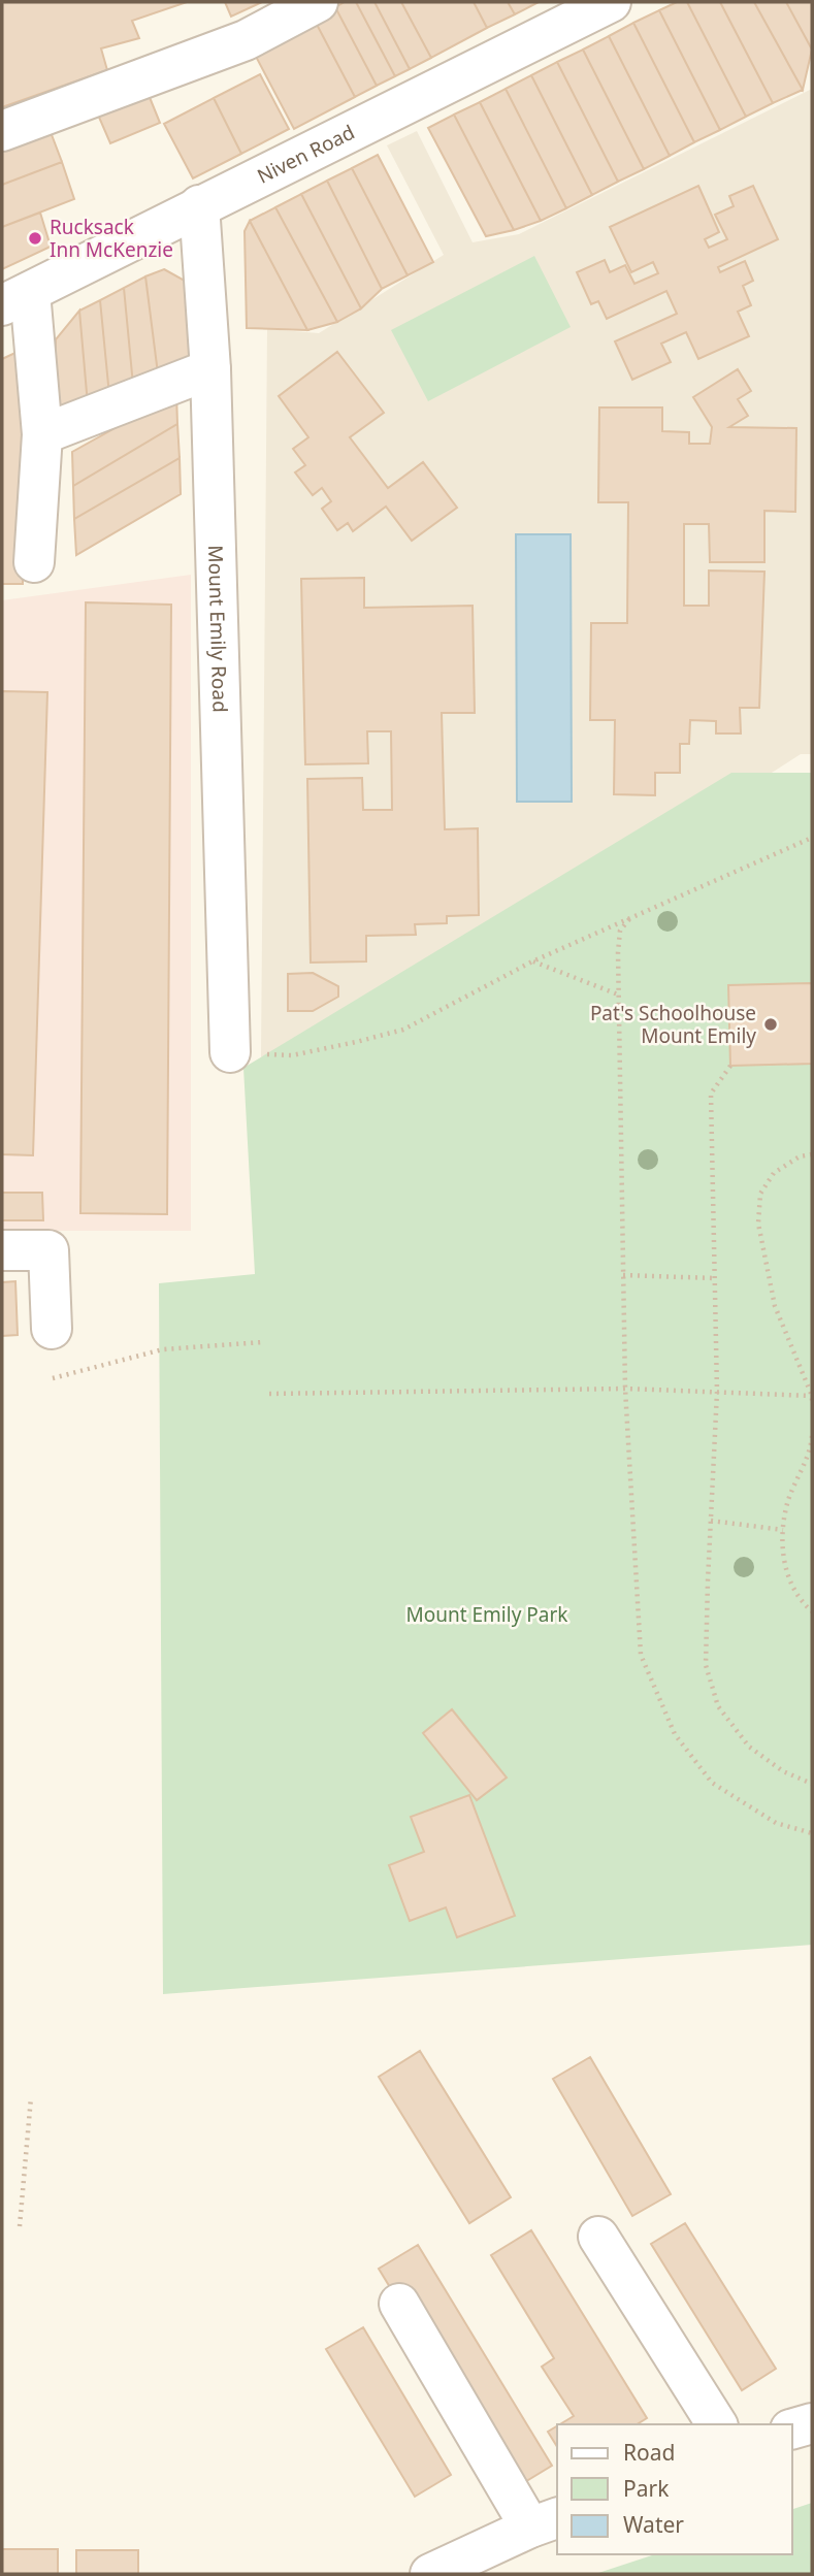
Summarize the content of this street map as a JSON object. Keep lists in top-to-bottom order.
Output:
{
  "streets": {
    "street": ["Niven Road", "Mount Emily Road"]
  },
  "crossings": [
    ["Niven Road", "Mount Emily Road"]
  ],
  "parks": ["Mount Emily Park"],
  "places": ["Rucksack Inn McKenzie", "Pat's Schoolhouse Mount Emily"],
  "legend": ["Road", "Park", "Water"]
}
